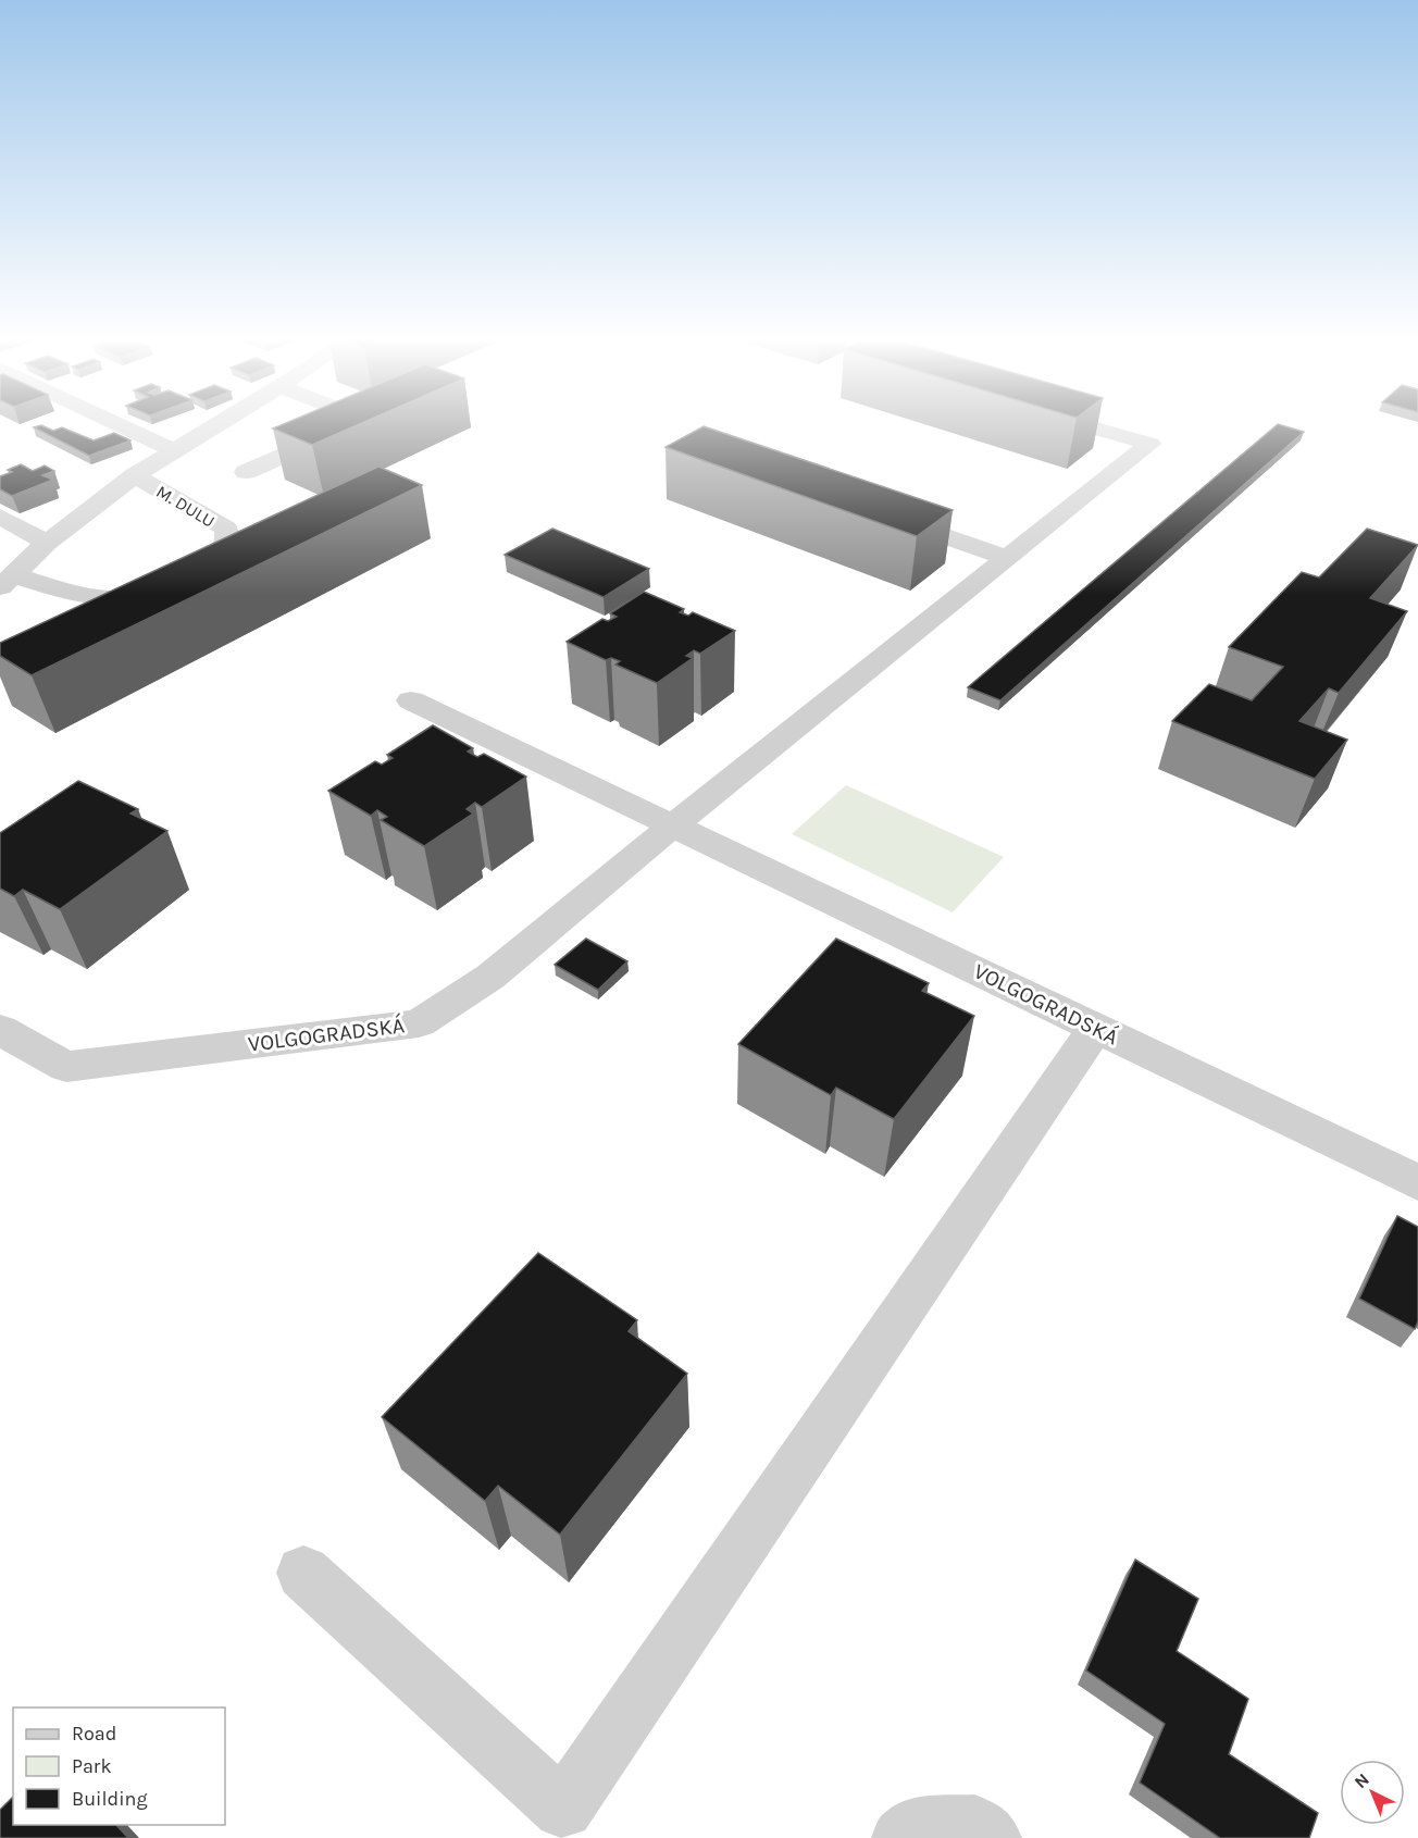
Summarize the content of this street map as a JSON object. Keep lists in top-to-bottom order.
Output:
{
  "streets": {
    "street": ["M. DULU", "VOLGOGRADSKÁ"]
  },
  "legend": ["Road", "Park", "Building"],
  "north": "top left"
}
